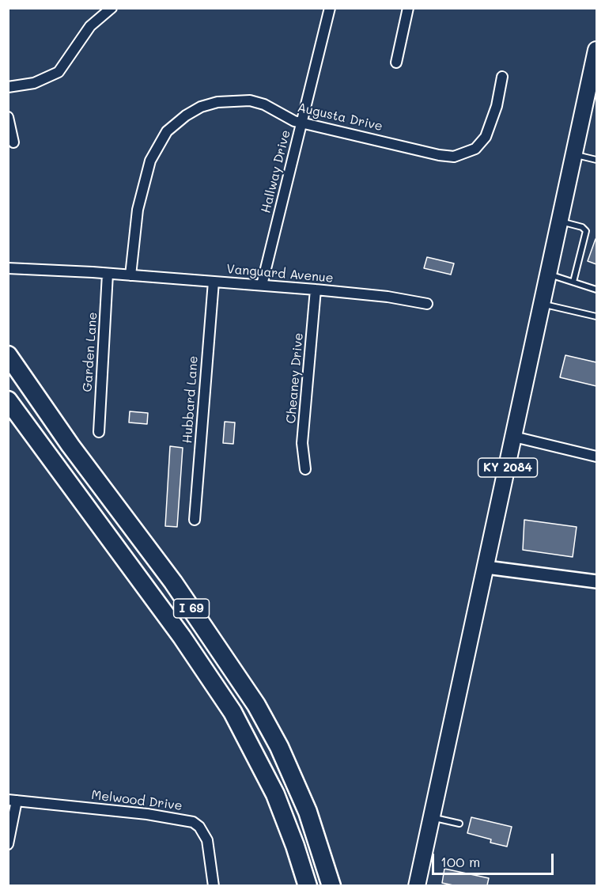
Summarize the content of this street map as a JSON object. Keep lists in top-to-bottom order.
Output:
{
  "streets": {
    "highway": ["I 69"],
    "main road": ["KY 2084"],
    "street": [
      "Augusta Drive",
      "Hallway Drive",
      "Vanguard Avenue",
      "Garden Lane",
      "Cheaney Drive",
      "Hubbard Lane",
      "Melwood Drive"
    ]
  },
  "crossings": [
    ["Augusta Drive", "Hallway Drive"],
    ["Augusta Drive", "Vanguard Avenue"],
    ["Hallway Drive", "Vanguard Avenue"],
    ["Vanguard Avenue", "Garden Lane"],
    ["Vanguard Avenue", "Cheaney Drive"],
    ["Vanguard Avenue", "Hubbard Lane"]
  ],
  "scale_bar": "100 m"
}
